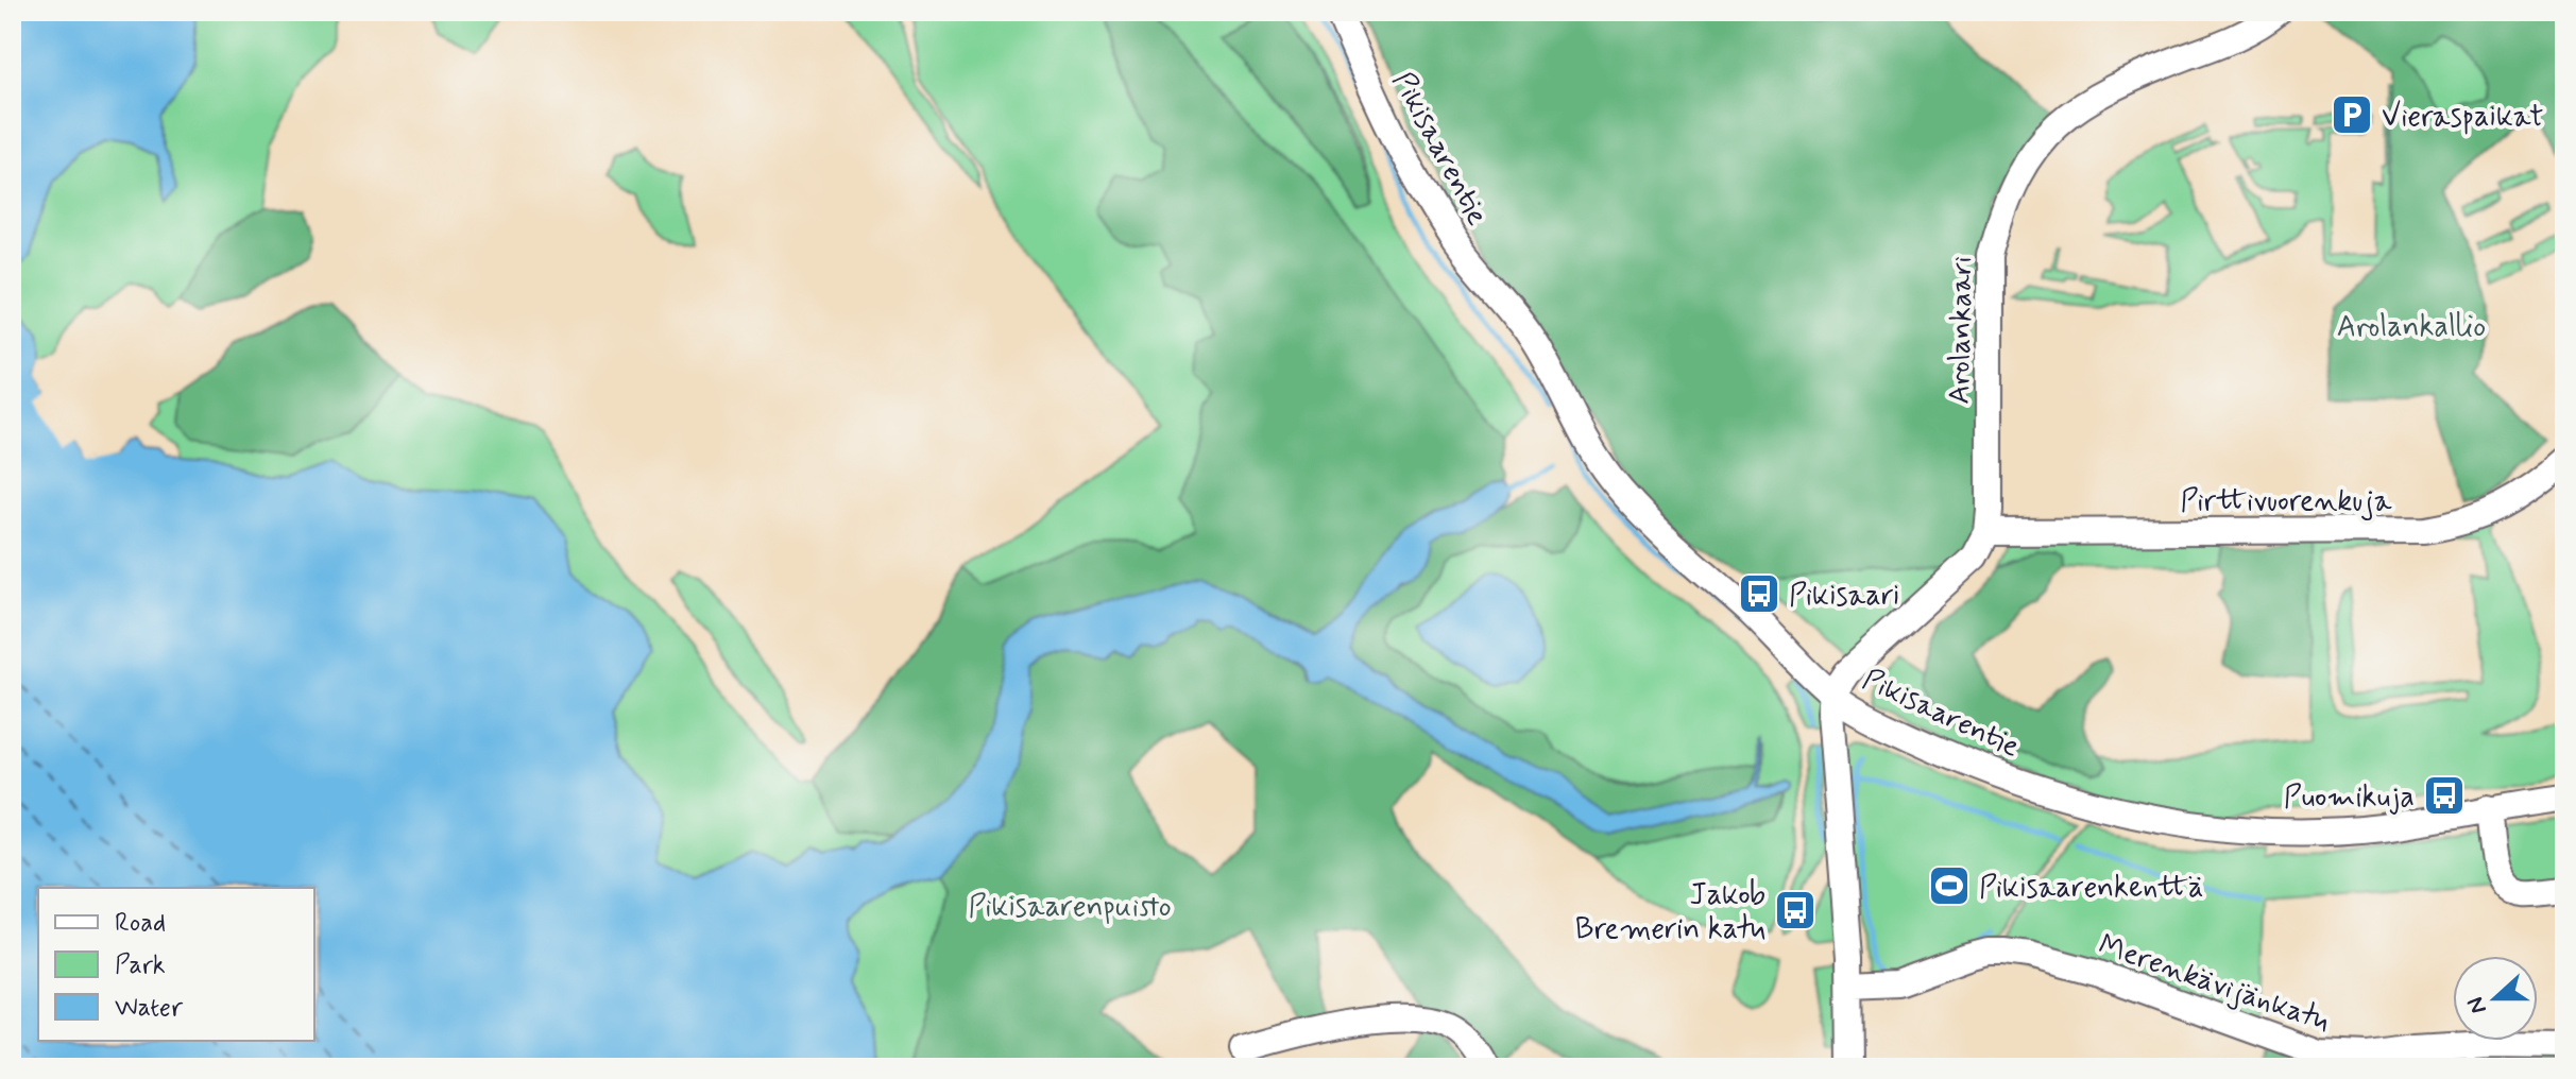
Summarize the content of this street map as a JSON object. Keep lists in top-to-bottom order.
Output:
{
  "streets": {
    "street": [
      "Pikisaarentie",
      "Arolankaari",
      "Pirttivuorenkuja",
      "Merenkävijänkatu"
    ]
  },
  "crossings": [
    ["Arolankaari", "Pirttivuorenkuja"]
  ],
  "parks": ["Arolankallio", "Pikisaarenpuisto"],
  "places": {
    "parking": ["Vieraspaikat"],
    "bus stop": ["Pikisaari", "Puomikuja", "Jakob Bremerin katu"],
    "sports": ["Pikisaarenkenttä"]
  },
  "legend": ["Road", "Park", "Water"],
  "north": "left"
}
